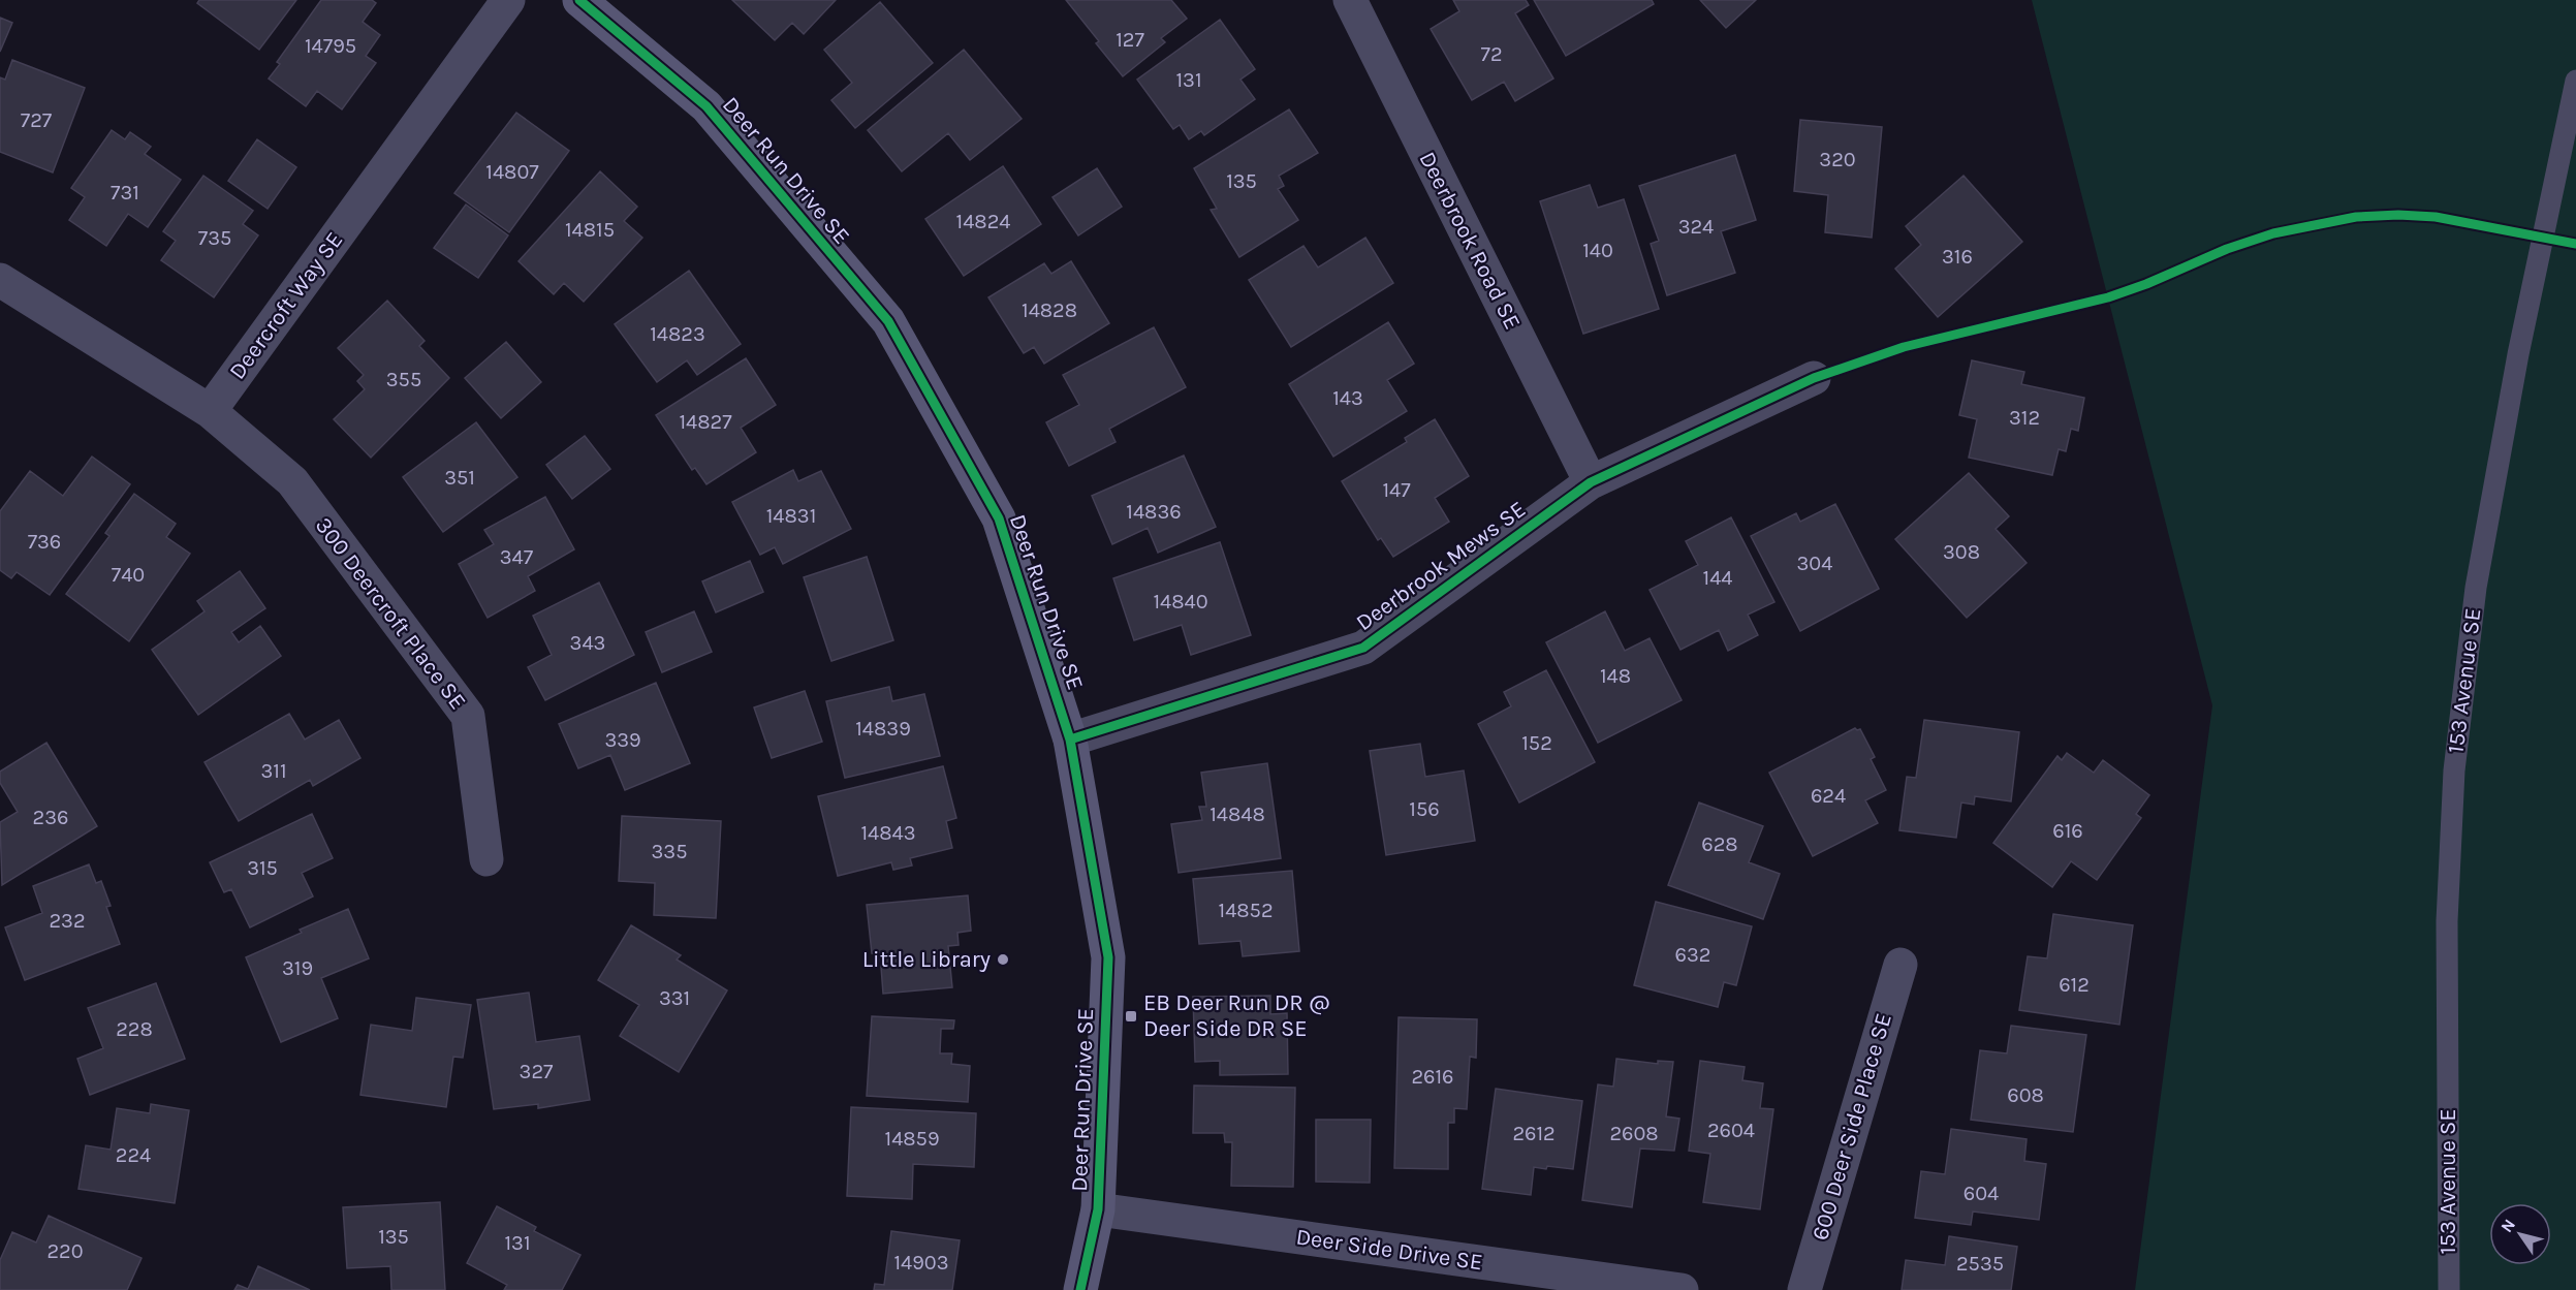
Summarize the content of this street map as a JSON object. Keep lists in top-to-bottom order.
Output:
{
  "streets": {
    "street": [
      "Deer Run Drive SE",
      "Deerbrook Road SE",
      "Deercroft Way SE",
      "Deerbrook Mews SE",
      "300 Deercroft Place SE",
      "600 Deer Side Place SE",
      "Deer Side Drive SE"
    ],
    "lane": ["153 Avenue SE"]
  },
  "crossings": [
    ["Deer Run Drive SE", "Deerbrook Mews SE"],
    ["Deer Run Drive SE", "Deer Side Drive SE"],
    ["Deerbrook Road SE", "Deerbrook Mews SE"],
    ["Deercroft Way SE", "300 Deercroft Place SE"]
  ],
  "places": {
    "other": ["Little Library"],
    "transit": ["EB Deer Run DR @ Deer Side DR SE"]
  },
  "house_numbers": [
    "127",
    "14795",
    "72",
    "131",
    "727",
    "320",
    "14807",
    "135",
    "731",
    "14824",
    "324",
    "14815",
    "735",
    "140",
    "316",
    "14828",
    "14823",
    "355",
    "143",
    "312",
    "14827",
    "351",
    "147",
    "14836",
    "14831",
    "736",
    "308",
    "347",
    "304",
    "740",
    "144",
    "14840",
    "343",
    "148",
    "14839",
    "339",
    "152",
    "311",
    "624",
    "156",
    "14848",
    "236",
    "616",
    "14843",
    "628",
    "335",
    "315",
    "14852",
    "232",
    "632",
    "319",
    "612",
    "331",
    "228",
    "327",
    "2616",
    "608",
    "2604",
    "2612",
    "2608",
    "14859",
    "224",
    "604",
    "135",
    "131",
    "220",
    "14903",
    "2535"
  ],
  "north": "top left"
}
